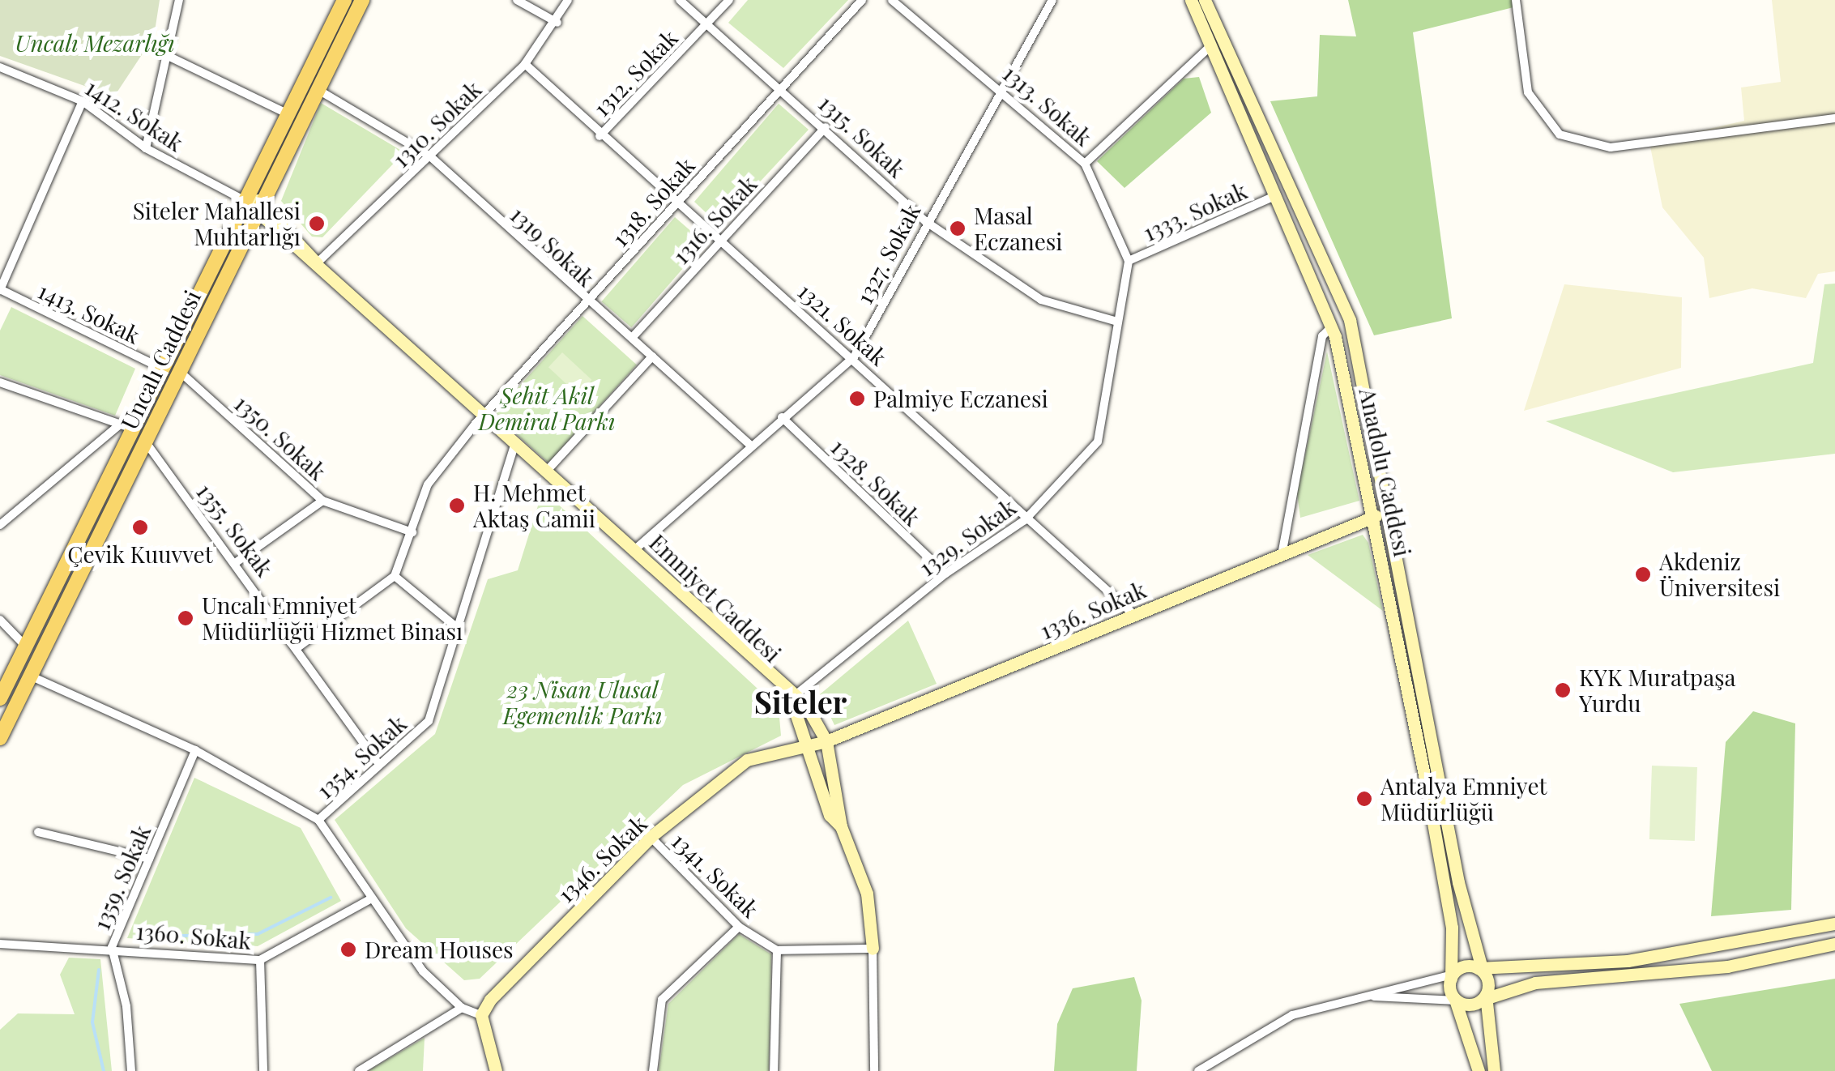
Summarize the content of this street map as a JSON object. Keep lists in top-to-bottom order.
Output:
{
  "streets": {
    "main road": ["Uncalı Caddesi"],
    "street": [
      "1312. Sokak",
      "1313. Sokak",
      "1412. Sokak",
      "1310. Sokak",
      "1315. Sokak",
      "1318. Sokak",
      "1333. Sokak",
      "1316. Sokak",
      "1319 Sokak",
      "1327. Sokak",
      "1413. Sokak",
      "1321. Sokak",
      "1350. Sokak",
      "Anadolu Caddesi",
      "1328. Sokak",
      "1355. Sokak",
      "1329. Sokak",
      "Emniyet Caddesi",
      "1336. Sokak",
      "1354. Sokak",
      "1346. Sokak",
      "1341. Sokak",
      "1359. Sokak",
      "1360. Sokak"
    ]
  },
  "crossings": [
    ["1312. Sokak", "1315. Sokak"],
    ["1312. Sokak", "1321. Sokak"],
    ["1313. Sokak", "1333. Sokak"],
    ["1313. Sokak", "1327. Sokak"],
    ["1412. Sokak", "Uncalı Caddesi"],
    ["1412. Sokak", "Emniyet Caddesi"],
    ["1310. Sokak", "1319 Sokak"],
    ["1310. Sokak", "1321. Sokak"],
    ["1310. Sokak", "Emniyet Caddesi"],
    ["1315. Sokak", "1318. Sokak"],
    ["1315. Sokak", "1316. Sokak"],
    ["1315. Sokak", "1327. Sokak"],
    ["1315. Sokak", "1329. Sokak"],
    ["1318. Sokak", "1319 Sokak"],
    ["1318. Sokak", "1321. Sokak"],
    ["1318. Sokak", "1350. Sokak"],
    ["1318. Sokak", "Emniyet Caddesi"],
    ["1333. Sokak", "Anadolu Caddesi"],
    ["1316. Sokak", "1319 Sokak"],
    ["1316. Sokak", "1321. Sokak"],
    ["1319 Sokak", "1327. Sokak"],
    ["1319 Sokak", "Uncalı Caddesi"],
    ["1327. Sokak", "1321. Sokak"],
    ["1327. Sokak", "1328. Sokak"],
    ["1327. Sokak", "Emniyet Caddesi"],
    ["1413. Sokak", "Uncalı Caddesi"],
    ["1321. Sokak", "1329. Sokak"],
    ["1321. Sokak", "1336. Sokak"],
    ["Uncalı Caddesi", "1350. Sokak"],
    ["Uncalı Caddesi", "1355. Sokak"],
    ["Uncalı Caddesi", "Emniyet Caddesi"],
    ["Anadolu Caddesi", "1336. Sokak"],
    ["1328. Sokak", "1329. Sokak"],
    ["1355. Sokak", "1354. Sokak"],
    ["1329. Sokak", "Emniyet Caddesi"],
    ["Emniyet Caddesi", "1336. Sokak"],
    ["Emniyet Caddesi", "1354. Sokak"],
    ["Emniyet Caddesi", "1346. Sokak"],
    ["1336. Sokak", "1346. Sokak"],
    ["1346. Sokak", "1341. Sokak"],
    ["1359. Sokak", "1360. Sokak"]
  ],
  "districts": ["Siteler"],
  "parks": ["Uncalı Mezarlığı", "Şehit Akil Demiral Parkı", "23 Nisan Ulusal Egemenlik Parkı"],
  "places": [
    "Siteler Mahallesi Muhtarlığı",
    "Masal Eczanesi",
    "Palmiye Eczanesi",
    "H. Mehmet Aktaş Camii",
    "Çevik Kuuvvet",
    "Akdeniz Üniversitesi",
    "Uncalı Emniyet Müdürlüğü Hizmet Binası",
    "KYK Muratpaşa Yurdu",
    "Antalya Emniyet Müdürlüğü",
    "Dream Houses"
  ]
}
